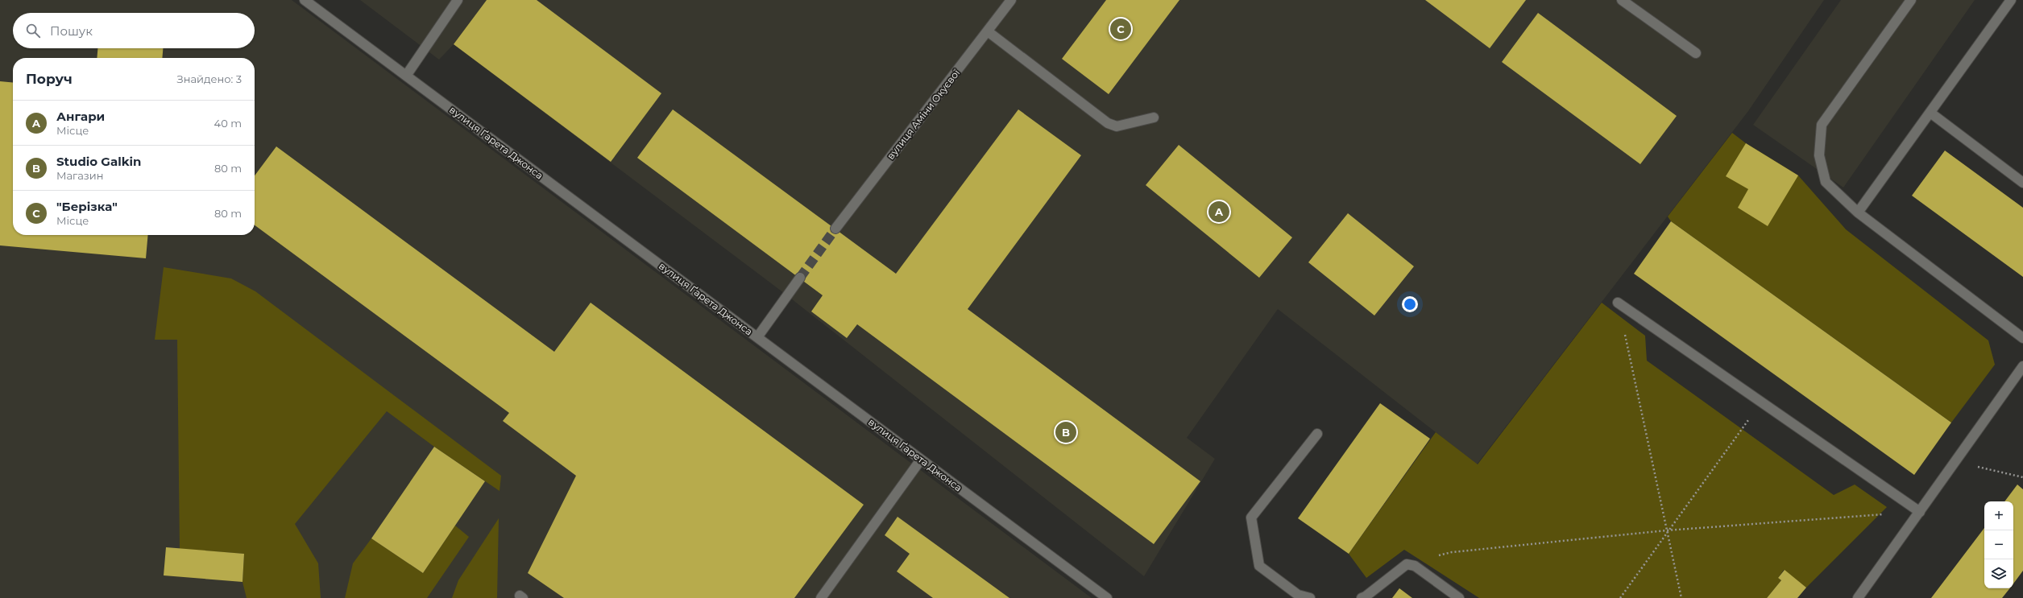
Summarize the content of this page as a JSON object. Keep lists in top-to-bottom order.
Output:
{
  "streets": {
    "street": ["вулиця Аміни Окуєвої", "вулиця Ґарета Джонса"]
  },
  "page": {
    "search": "Пошук",
    "pins": ["C", "A", "B"],
    "heading": ["Поруч", "Знайдено: 3"],
    "list": [
      {
        "mark": "A",
        "name": "Ангари",
        "note": "Місце",
        "value": "40 m"
      },
      {
        "mark": "B",
        "name": "Studio Galkin",
        "note": "Магазин",
        "value": "80 m"
      },
      {
        "mark": "C",
        "name": "\"Берізка\"",
        "note": "Місце",
        "value": "80 m"
      }
    ],
    "map_buttons": ["+", "−"]
  }
}
